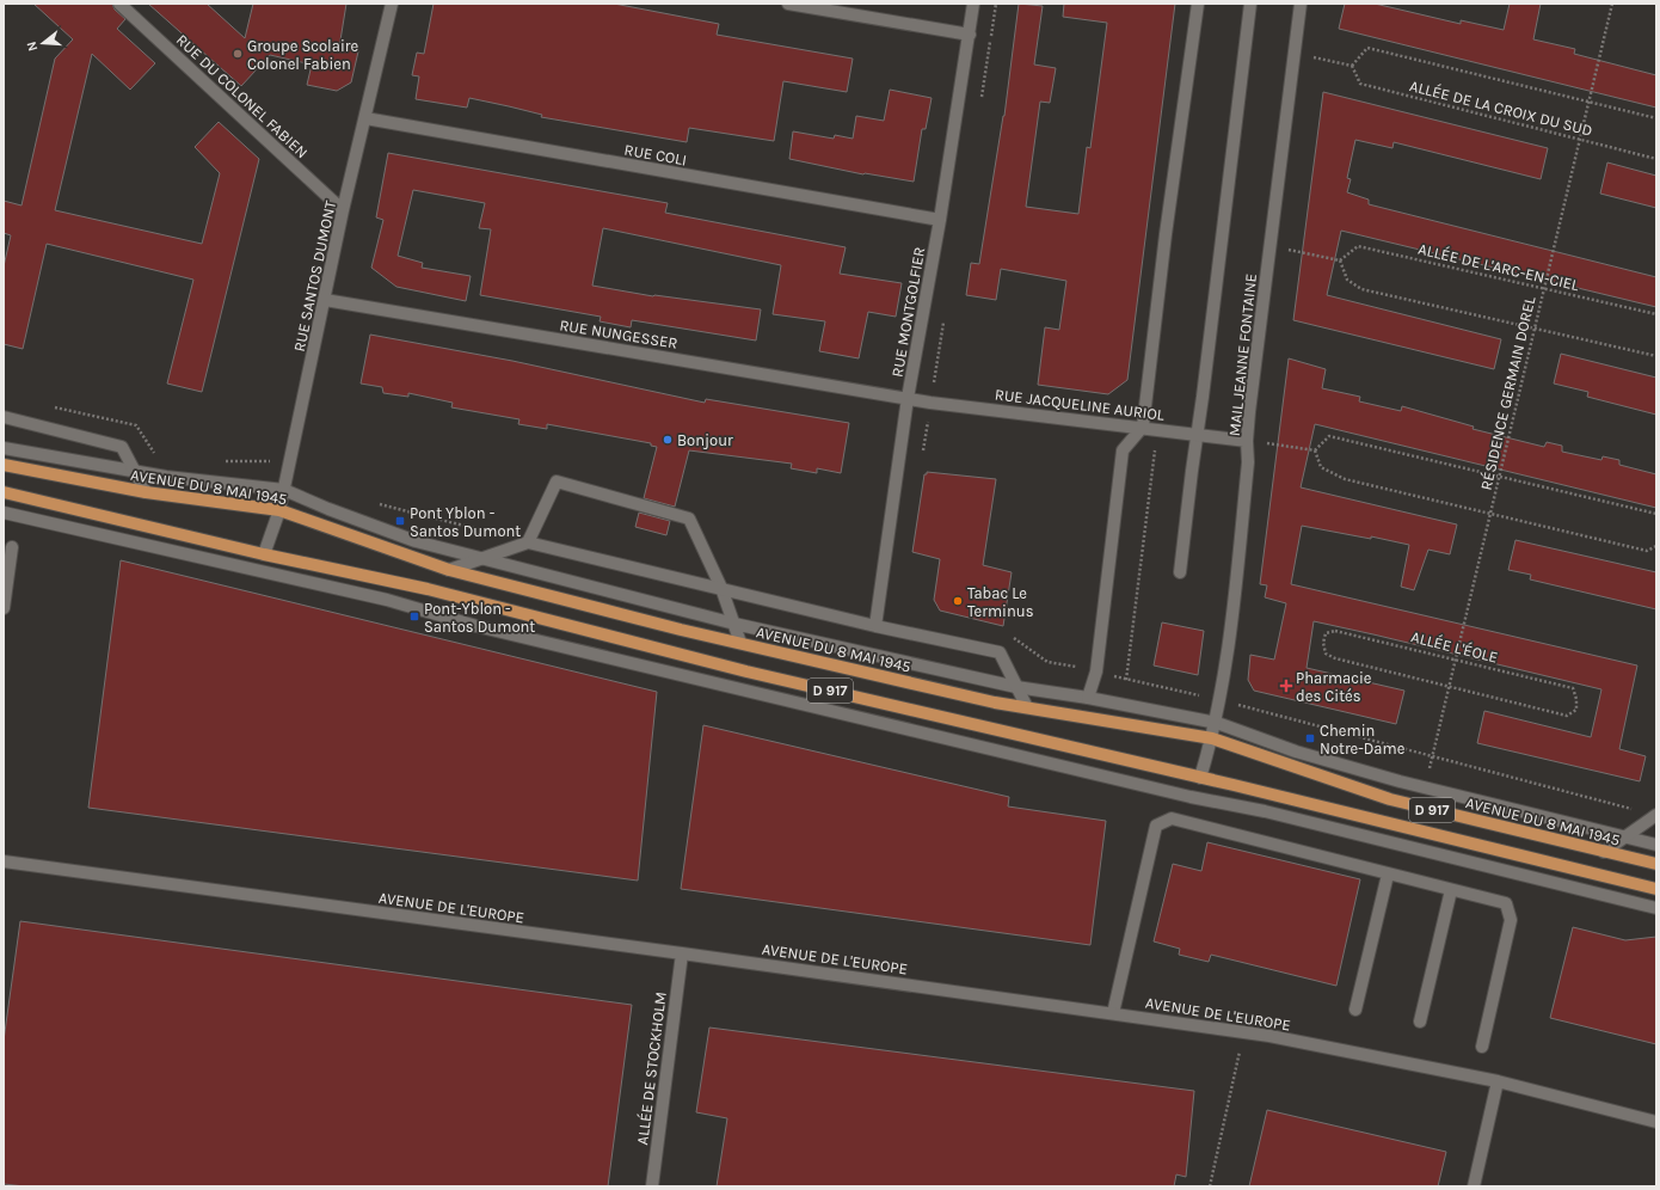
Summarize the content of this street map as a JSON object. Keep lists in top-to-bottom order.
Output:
{
  "streets": {
    "main road": ["AVENUE DU 8 MAI 1945", "D 917"],
    "street": [
      "RUE DU COLONEL FABIEN",
      "RUE COLI",
      "RUE SANTOS DUMONT",
      "RUE MONTGOLFIER",
      "RUE NUNGESSER",
      "MAIL JEANNE FONTAINE",
      "RUE JACQUELINE AURIOL",
      "AVENUE DE L'EUROPE",
      "ALLÉE DE STOCKHOLM"
    ],
    "path": [
      "ALLÉE DE LA CROIX DU SUD",
      "ALLÉE DE L'ARC-EN-CIEL",
      "RÉSIDENCE GERMAIN DOREL",
      "ALLÉE L'ÉOLE"
    ]
  },
  "crossings": [
    ["RUE DU COLONEL FABIEN", "RUE SANTOS DUMONT"],
    ["ALLÉE DE LA CROIX DU SUD", "RÉSIDENCE GERMAIN DOREL"],
    ["RUE COLI", "RUE SANTOS DUMONT"],
    ["RUE COLI", "RUE MONTGOLFIER"],
    ["ALLÉE DE L'ARC-EN-CIEL", "RÉSIDENCE GERMAIN DOREL"],
    ["RUE SANTOS DUMONT", "RUE NUNGESSER"],
    ["RUE SANTOS DUMONT", "AVENUE DU 8 MAI 1945"],
    ["RUE SANTOS DUMONT", "D 917"],
    ["RUE MONTGOLFIER", "RUE NUNGESSER"],
    ["RUE MONTGOLFIER", "RUE JACQUELINE AURIOL"],
    ["RUE NUNGESSER", "RUE JACQUELINE AURIOL"],
    ["MAIL JEANNE FONTAINE", "RUE JACQUELINE AURIOL"],
    ["MAIL JEANNE FONTAINE", "AVENUE DU 8 MAI 1945"],
    ["MAIL JEANNE FONTAINE", "D 917"],
    ["RÉSIDENCE GERMAIN DOREL", "ALLÉE L'ÉOLE"],
    ["AVENUE DE L'EUROPE", "ALLÉE DE STOCKHOLM"]
  ],
  "places": {
    "other": ["Groupe Scolaire Colonel Fabien", "Bonjour", "Tabac Le Terminus"],
    "transit": ["Pont Yblon - Santos Dumont", "Pont-Yblon - Santos Dumont", "Chemin Notre-Dame"],
    "health": ["Pharmacie des Cités"]
  },
  "north": "left"
}
